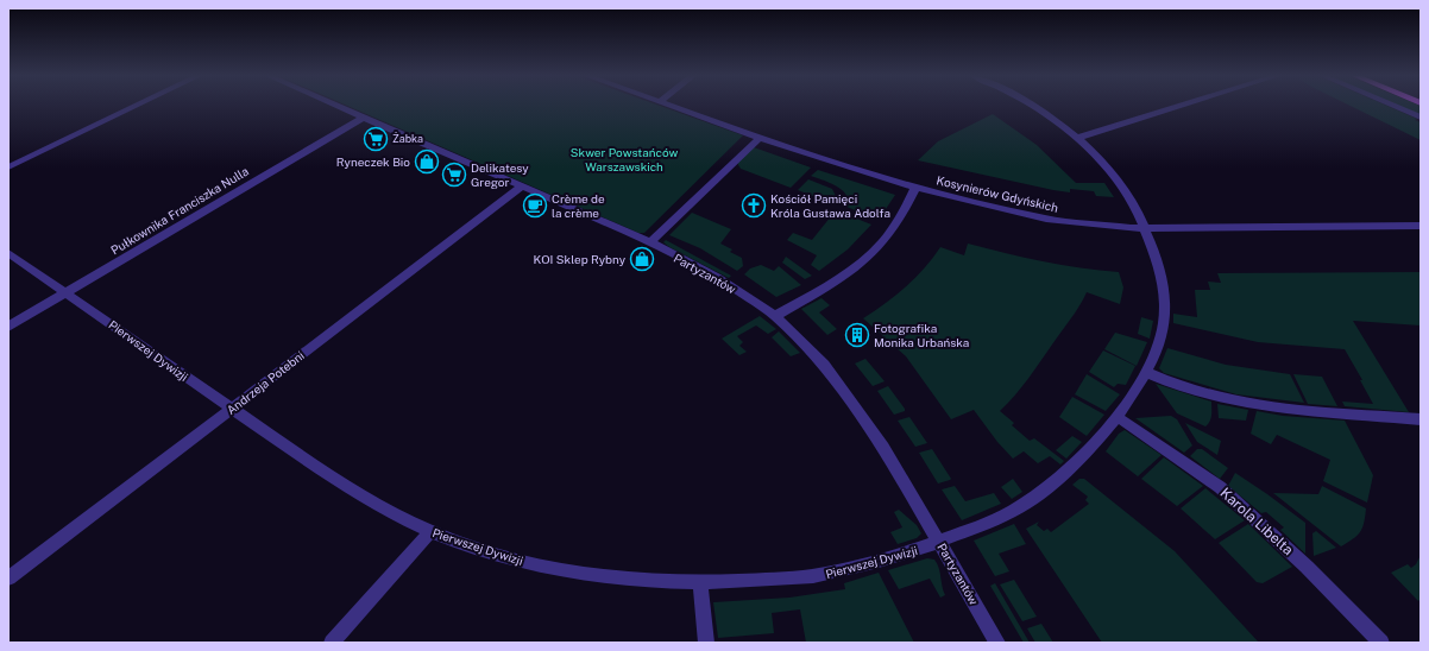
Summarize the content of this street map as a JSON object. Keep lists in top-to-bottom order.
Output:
{
  "streets": {
    "street": [
      "Kosynierów Gdyńskich",
      "Pułkownika Franciszka Nulla",
      "Partyzantów",
      "Pierwszej Dywizji",
      "Andrzeja Potebni",
      "Karola Libelta"
    ]
  },
  "crossings": [
    ["Kosynierów Gdyńskich", "Pierwszej Dywizji"],
    ["Pułkownika Franciszka Nulla", "Partyzantów"],
    ["Pułkownika Franciszka Nulla", "Pierwszej Dywizji"],
    ["Partyzantów", "Pierwszej Dywizji"],
    ["Partyzantów", "Andrzeja Potebni"],
    ["Pierwszej Dywizji", "Andrzeja Potebni"],
    ["Pierwszej Dywizji", "Karola Libelta"]
  ],
  "parks": ["Skwer Powstańców Warszawskich"],
  "places": {
    "supermarket": ["Żabka", "Delikatesy Gregor"],
    "shop": ["Ryneczek Bio", "KOI Sklep Rybny"],
    "cafe": ["Crème de la crème"],
    "church": ["Kościół Pamięci Króla Gustawa Adolfa"],
    "building": ["Fotografika Monika Urbańska"]
  }
}
